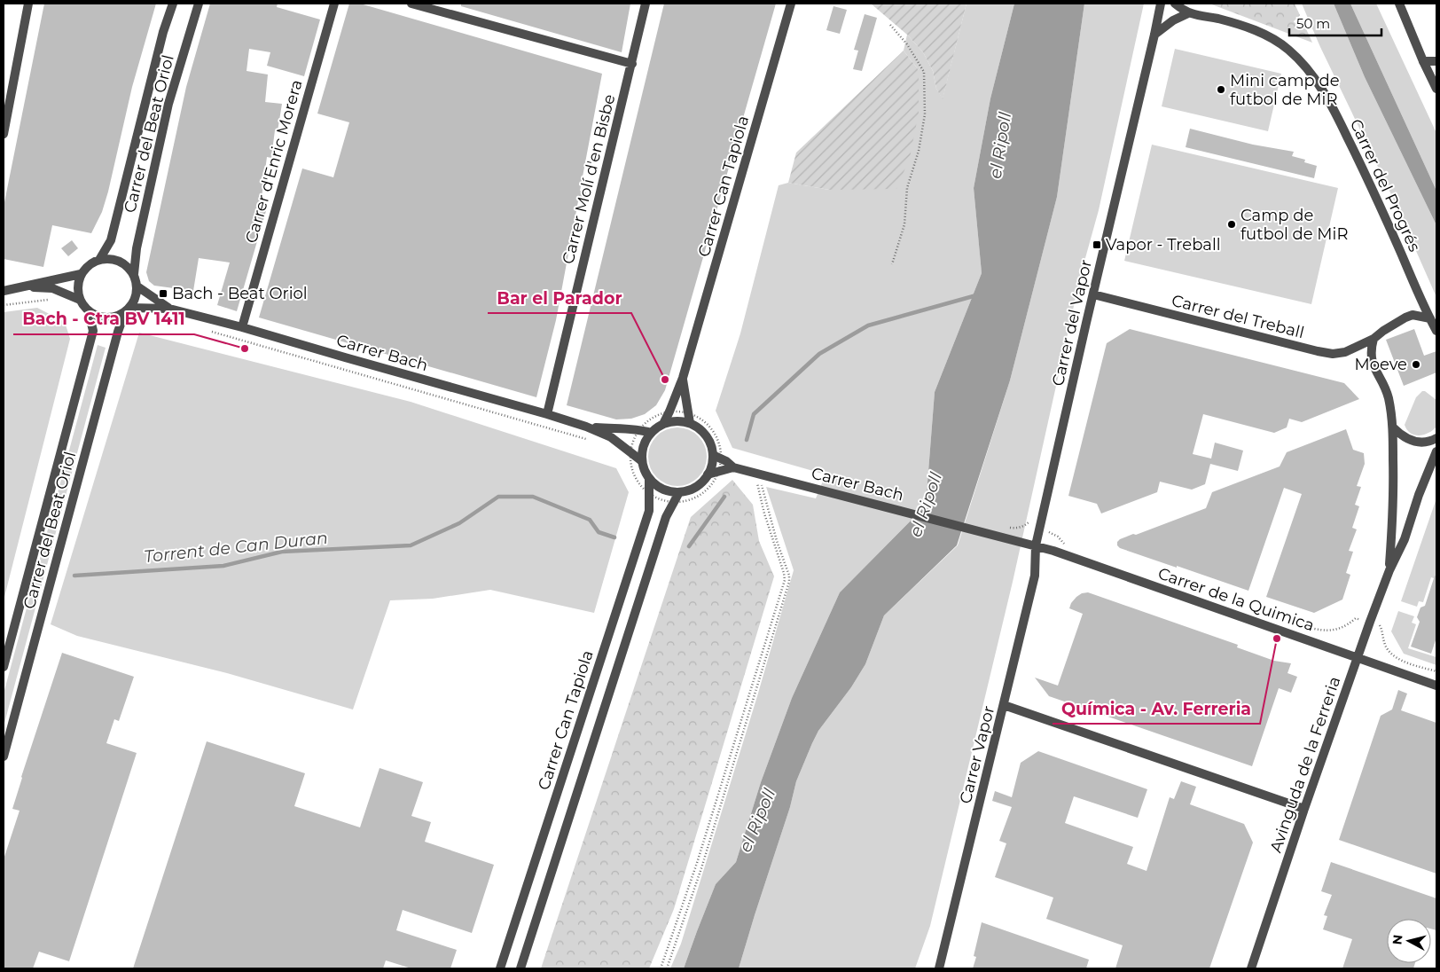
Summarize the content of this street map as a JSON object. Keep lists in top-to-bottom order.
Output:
{
  "streets": {
    "street": [
      "Carrer del Beat Oriol",
      "Carrer d'Enric Morera",
      "Carrer Molí d'en Bisbe",
      "Carrer del Progrés",
      "Carrer Can Tapiola",
      "Carrer del Treball",
      "Carrer del Vapor",
      "Carrer Bach",
      "Carrer de la Quimica",
      "Carrer Vapor",
      "Avinguda de la Ferreria"
    ]
  },
  "crossings": [
    ["Carrer del Beat Oriol", "Carrer Bach"],
    ["Carrer d'Enric Morera", "Carrer Bach"],
    ["Carrer Molí d'en Bisbe", "Carrer Bach"],
    ["Carrer Can Tapiola", "Carrer Bach"],
    ["Carrer del Treball", "Carrer del Vapor"],
    ["Carrer del Treball", "Avinguda de la Ferreria"],
    ["Carrer del Vapor", "Carrer de la Quimica"],
    ["Carrer del Vapor", "Carrer Vapor"],
    ["Carrer Bach", "Carrer de la Quimica"],
    ["Carrer de la Quimica", "Carrer Vapor"],
    ["Carrer de la Quimica", "Avinguda de la Ferreria"]
  ],
  "water": ["el Ripoll", "Torrent de Can Duran"],
  "places": {
    "other": [
      "Mini camp de futbol de MiR",
      "Camp de futbol de MiR",
      "Bach - Ctra BV 1411",
      "Moeve",
      "Bar el Parador",
      "Química - Av. Ferreria"
    ],
    "transit": ["Vapor - Treball", "Bach - Beat Oriol"]
  },
  "scale_bar": "50 m",
  "north": "left"
}
